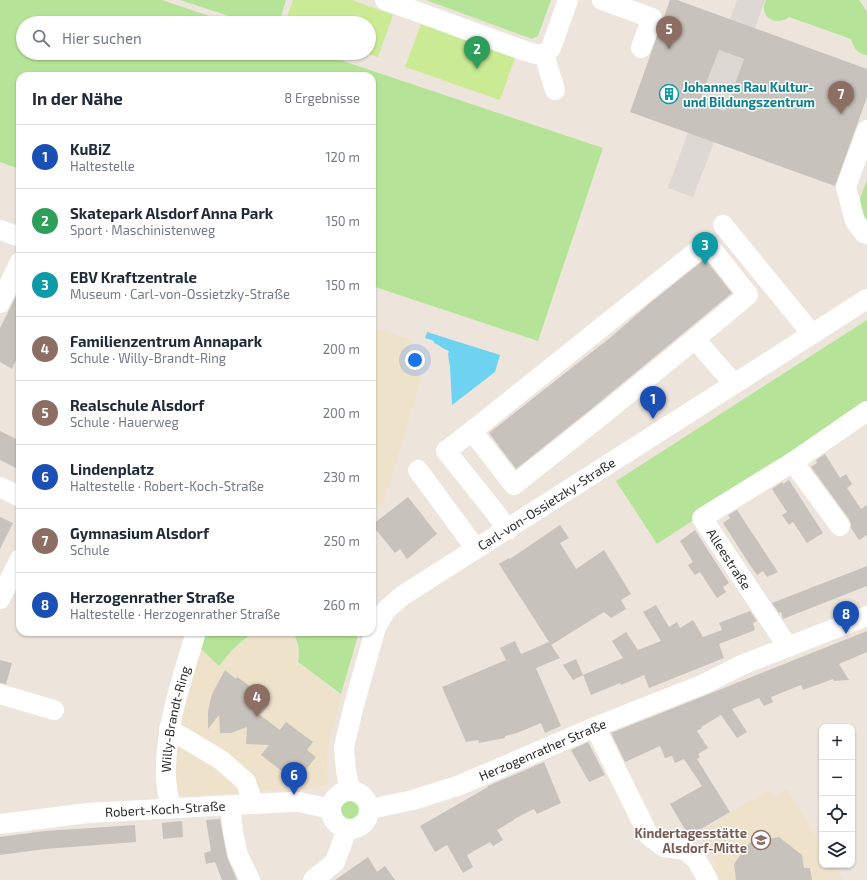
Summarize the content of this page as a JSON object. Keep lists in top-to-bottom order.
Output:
{
  "streets": {
    "street": [
      "Carl-von-Ossietzky-Straße",
      "Alleestraße",
      "Willy-Brandt-Ring",
      "Herzogenrather Straße",
      "Robert-Koch-Straße"
    ]
  },
  "crossings": [
    ["Carl-von-Ossietzky-Straße", "Herzogenrather Straße"],
    ["Carl-von-Ossietzky-Straße", "Robert-Koch-Straße"],
    ["Alleestraße", "Herzogenrather Straße"],
    ["Willy-Brandt-Ring", "Robert-Koch-Straße"],
    ["Herzogenrather Straße", "Robert-Koch-Straße"]
  ],
  "places": {
    "building": ["Johannes Rau Kultur- und Bildungszentrum"],
    "school or university": ["Kindertagesstätte Alsdorf-Mitte"]
  },
  "page": {
    "pins": [
      "5",
      "2",
      "7",
      "3",
      "1",
      "8",
      "4",
      "6"
    ],
    "search": "Hier suchen",
    "heading": ["In der Nähe", "8 Ergebnisse"],
    "list": [
      {
        "mark": "1",
        "name": "KuBiZ",
        "note": "Haltestelle",
        "value": "120 m"
      },
      {
        "mark": "2",
        "name": "Skatepark Alsdorf Anna Park",
        "note": "Sport · Maschinistenweg",
        "value": "150 m"
      },
      {
        "mark": "3",
        "name": "EBV Kraftzentrale",
        "note": "Museum · Carl-von-Ossietzky-Straße",
        "value": "150 m"
      },
      {
        "mark": "4",
        "name": "Familienzentrum Annapark",
        "note": "Schule · Willy-Brandt-Ring",
        "value": "200 m"
      },
      {
        "mark": "5",
        "name": "Realschule Alsdorf",
        "note": "Schule · Hauerweg",
        "value": "200 m"
      },
      {
        "mark": "6",
        "name": "Lindenplatz",
        "note": "Haltestelle · Robert-Koch-Straße",
        "value": "230 m"
      },
      {
        "mark": "7",
        "name": "Gymnasium Alsdorf",
        "note": "Schule",
        "value": "250 m"
      },
      {
        "mark": "8",
        "name": "Herzogenrather Straße",
        "note": "Haltestelle · Herzogenrather Straße",
        "value": "260 m"
      }
    ],
    "map_buttons": ["+", "−"]
  }
}
